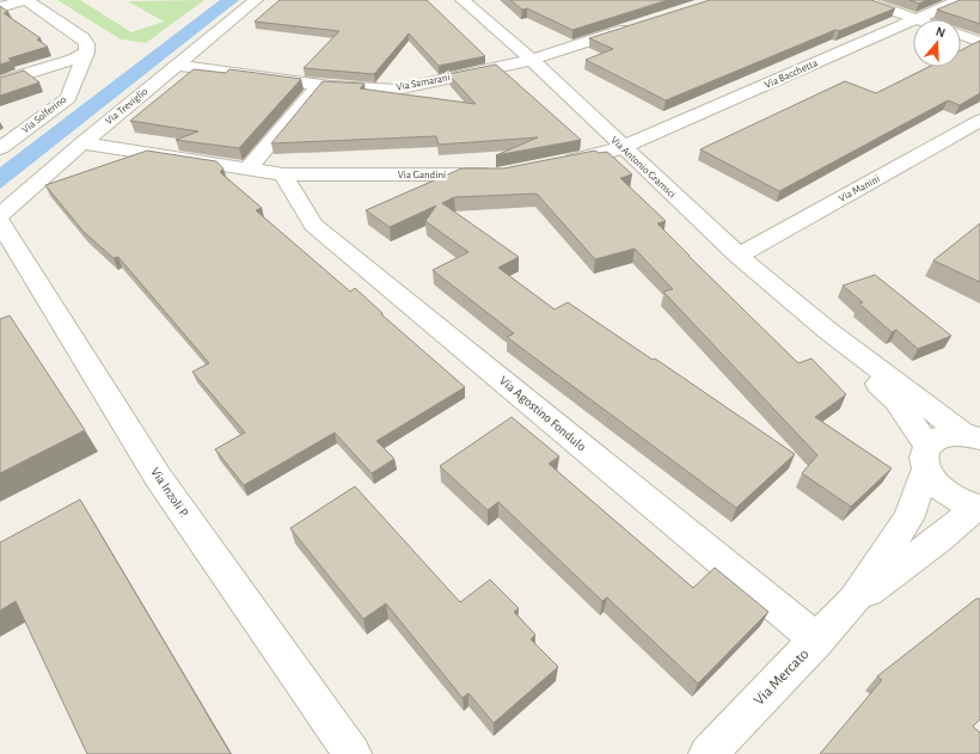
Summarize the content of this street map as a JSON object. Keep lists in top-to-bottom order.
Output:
{
  "streets": {
    "street": [
      "Via Bacchetta",
      "Via Samarani",
      "Via Treviglio",
      "Via Solferino",
      "Via Antonio Gramsci",
      "Via Gandini",
      "Via Manini",
      "Via Agostino Fondulo",
      "Via Inzoli P.",
      "Via Mercato"
    ]
  },
  "crossings": [
    ["Via Bacchetta", "Via Antonio Gramsci"],
    ["Via Samarani", "Via Treviglio"],
    ["Via Samarani", "Via Antonio Gramsci"],
    ["Via Treviglio", "Via Gandini"],
    ["Via Antonio Gramsci", "Via Manini"],
    ["Via Antonio Gramsci", "Via Mercato"],
    ["Via Gandini", "Via Agostino Fondulo"],
    ["Via Agostino Fondulo", "Via Mercato"]
  ],
  "north": "top"
}
